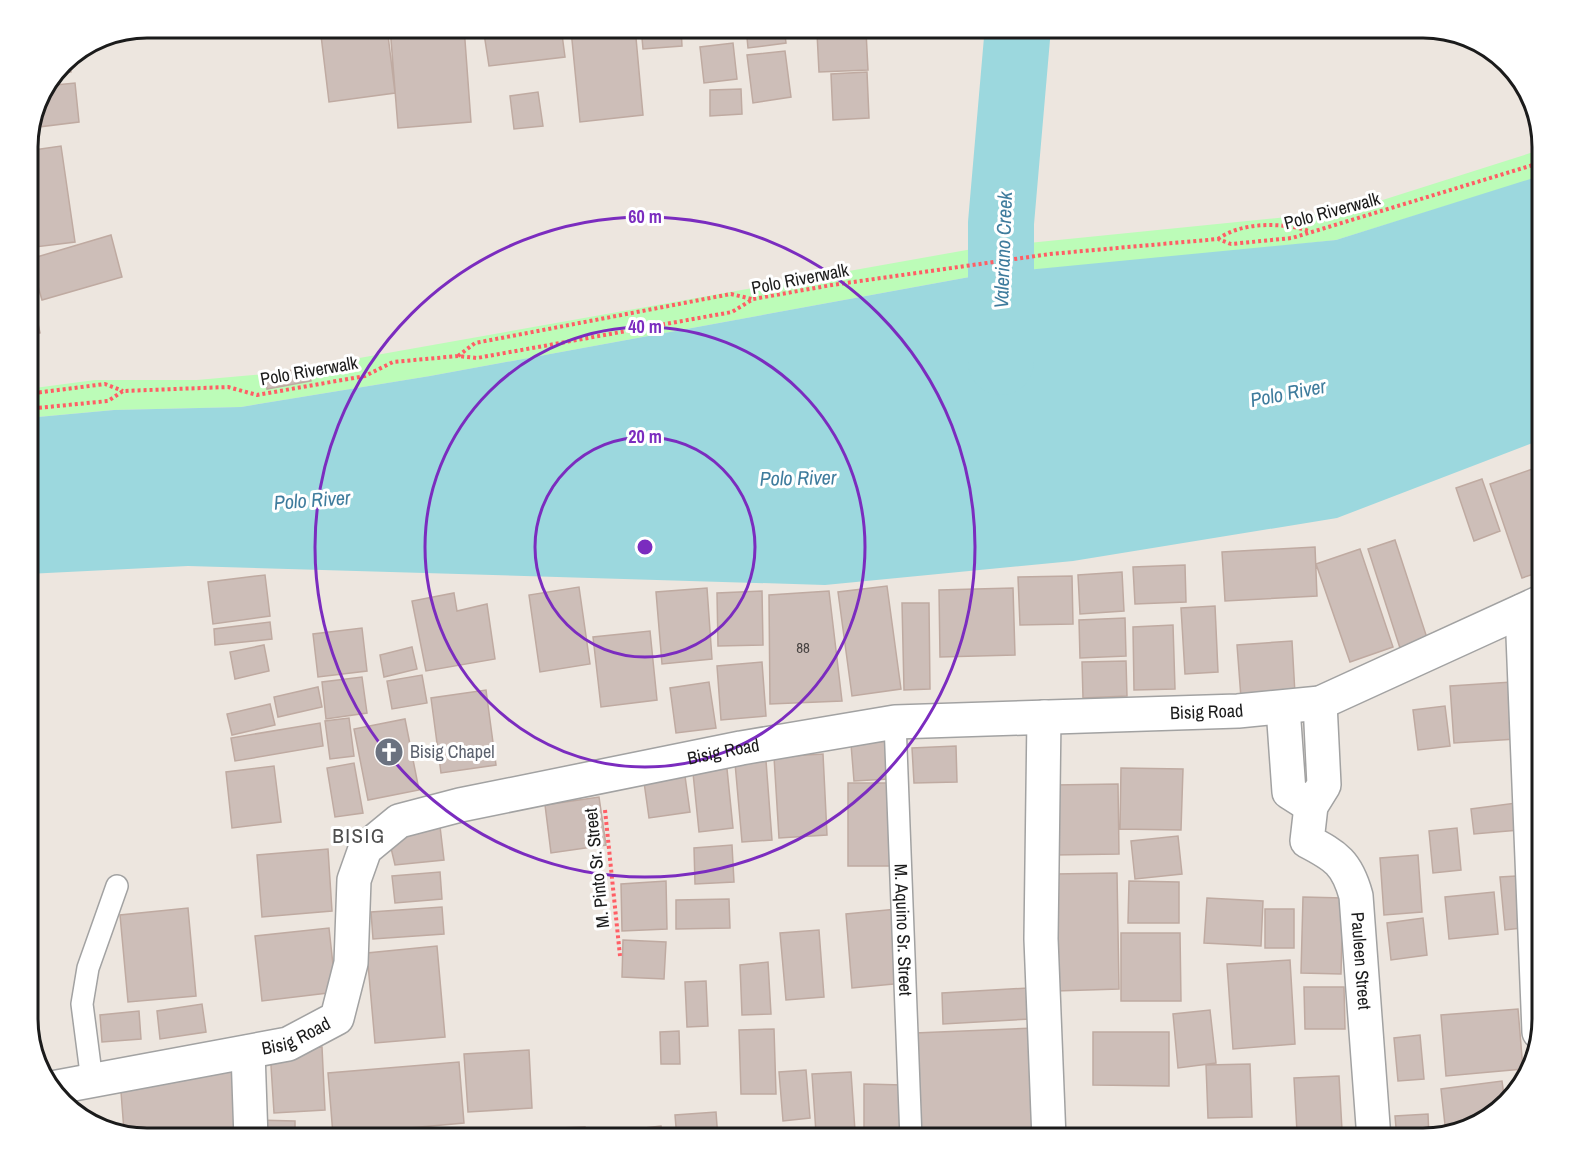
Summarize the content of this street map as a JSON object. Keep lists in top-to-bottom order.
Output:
{
  "streets": {
    "street": ["Bisig Road", "Pauleen Street"],
    "lane": ["M. Aquino Sr. Street"],
    "path": ["Polo Riverwalk", "M. Pinto Sr. Street"]
  },
  "crossings": [
    ["Bisig Road", "M. Pinto Sr. Street"],
    ["Bisig Road", "M. Aquino Sr. Street"],
    ["Bisig Road", "Pauleen Street"]
  ],
  "districts": ["BISIG"],
  "water": ["Valeriano Creek", "Polo River"],
  "places": {
    "church": ["Bisig Chapel"]
  },
  "house_numbers": ["88"],
  "rings": ["60 m", "40 m", "20 m"]
}
